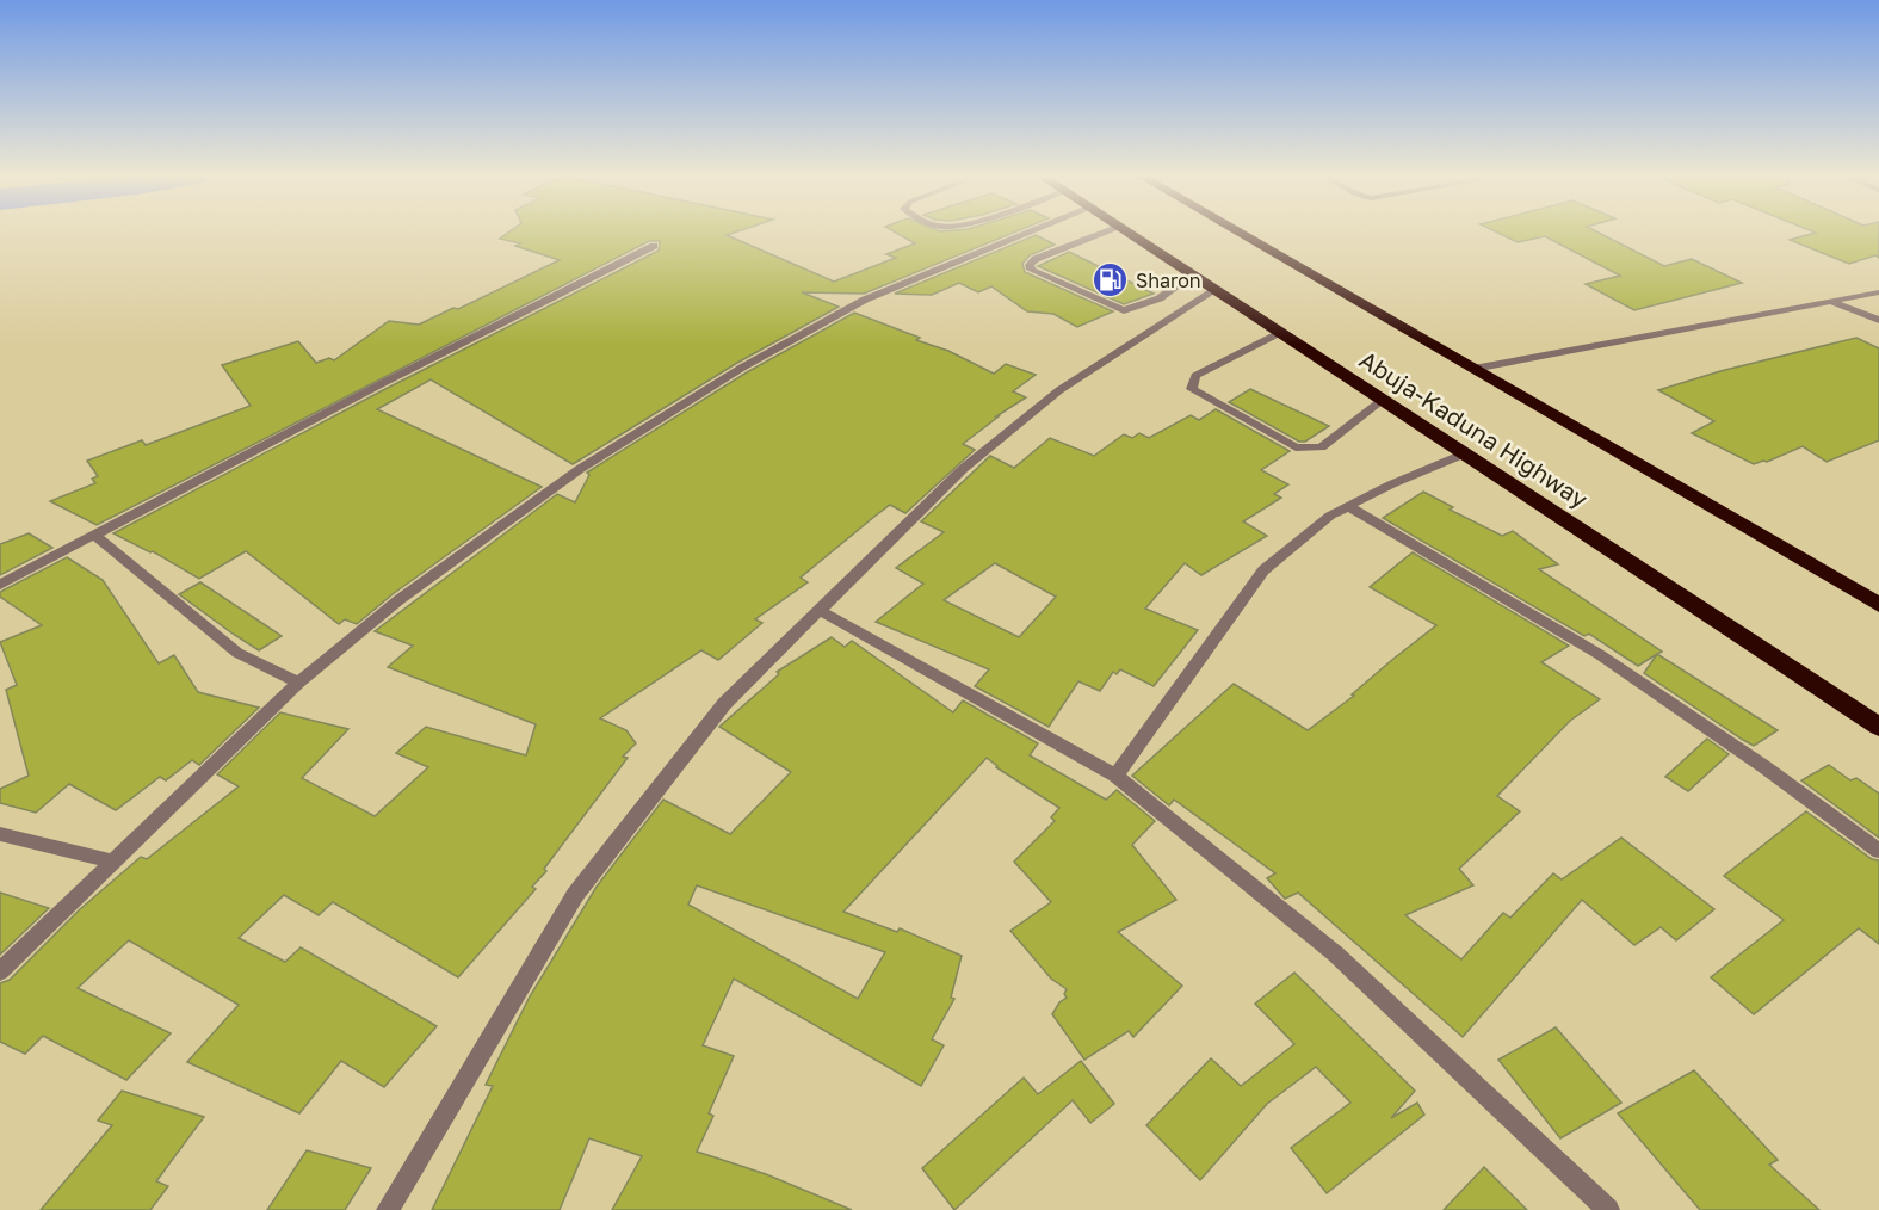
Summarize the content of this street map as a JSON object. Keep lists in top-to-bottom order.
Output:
{
  "streets": {
    "highway": ["Abuja-Kaduna Highway"]
  },
  "places": {
    "fuel station": ["Sharon"]
  }
}
